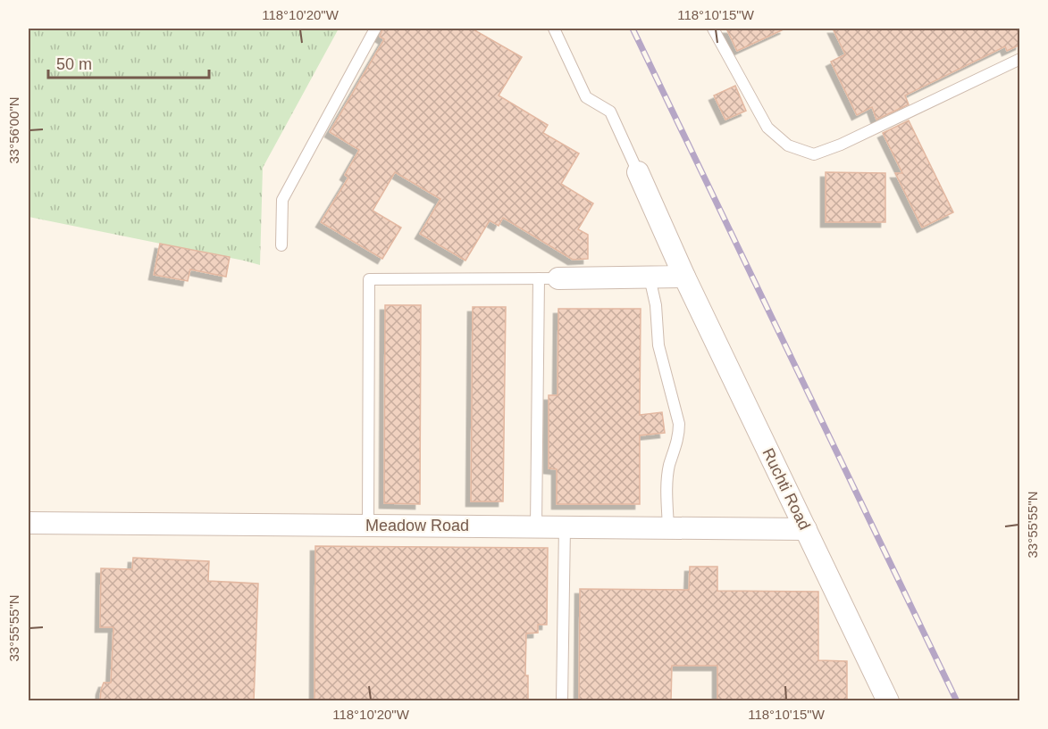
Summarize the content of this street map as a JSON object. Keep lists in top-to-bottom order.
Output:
{
  "streets": {
    "street": ["Ruchti Road", "Meadow Road"]
  },
  "crossings": [
    ["Ruchti Road", "Meadow Road"]
  ],
  "scale_bar": "50 m",
  "coordinates": [
    "118°10'20\"W",
    "118°10'15\"W",
    "33°56'00\"N",
    "33°55'55\"N"
  ]
}
